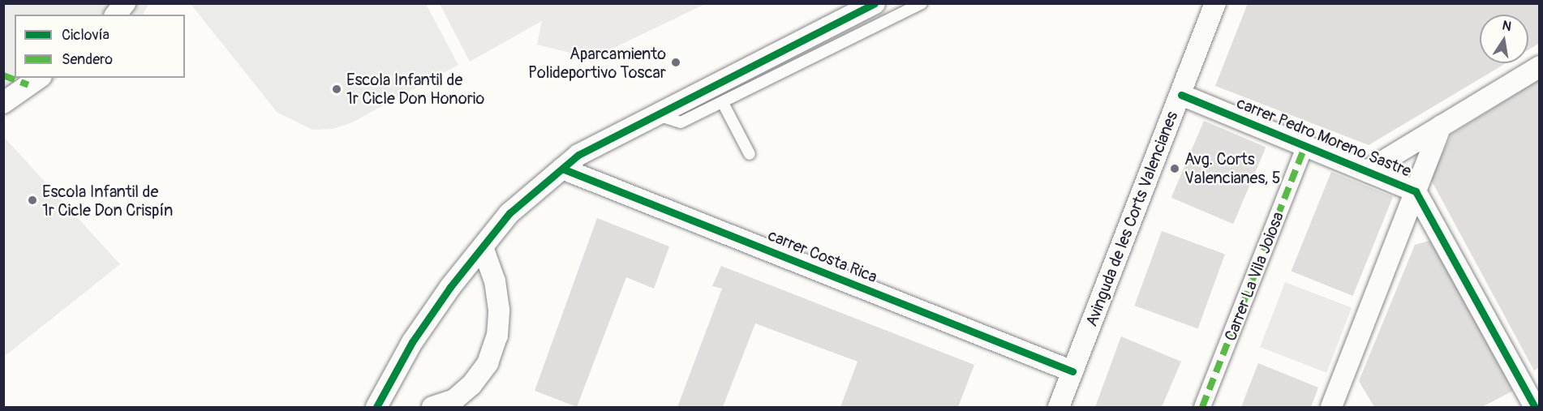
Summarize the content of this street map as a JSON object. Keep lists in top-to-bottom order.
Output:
{
  "streets": {
    "street": [
      "carrer Pedro Moreno Sastre",
      "Avinguda de les Corts Valencianes",
      "carrer Costa Rica",
      "Carrer La Vila Joiosa"
    ]
  },
  "crossings": [
    ["carrer Pedro Moreno Sastre", "Avinguda de les Corts Valencianes"],
    ["carrer Pedro Moreno Sastre", "Carrer La Vila Joiosa"],
    ["Avinguda de les Corts Valencianes", "carrer Costa Rica"]
  ],
  "places": [
    "Aparcamiento Polideportivo Toscar",
    "Escola Infantil de 1r Cicle Don Honorio",
    "Avg. Corts Valencianes, 5",
    "Escola Infantil de 1r Cicle Don Crispín"
  ],
  "legend": ["Ciclovía", "Sendero"],
  "north": "top"
}
